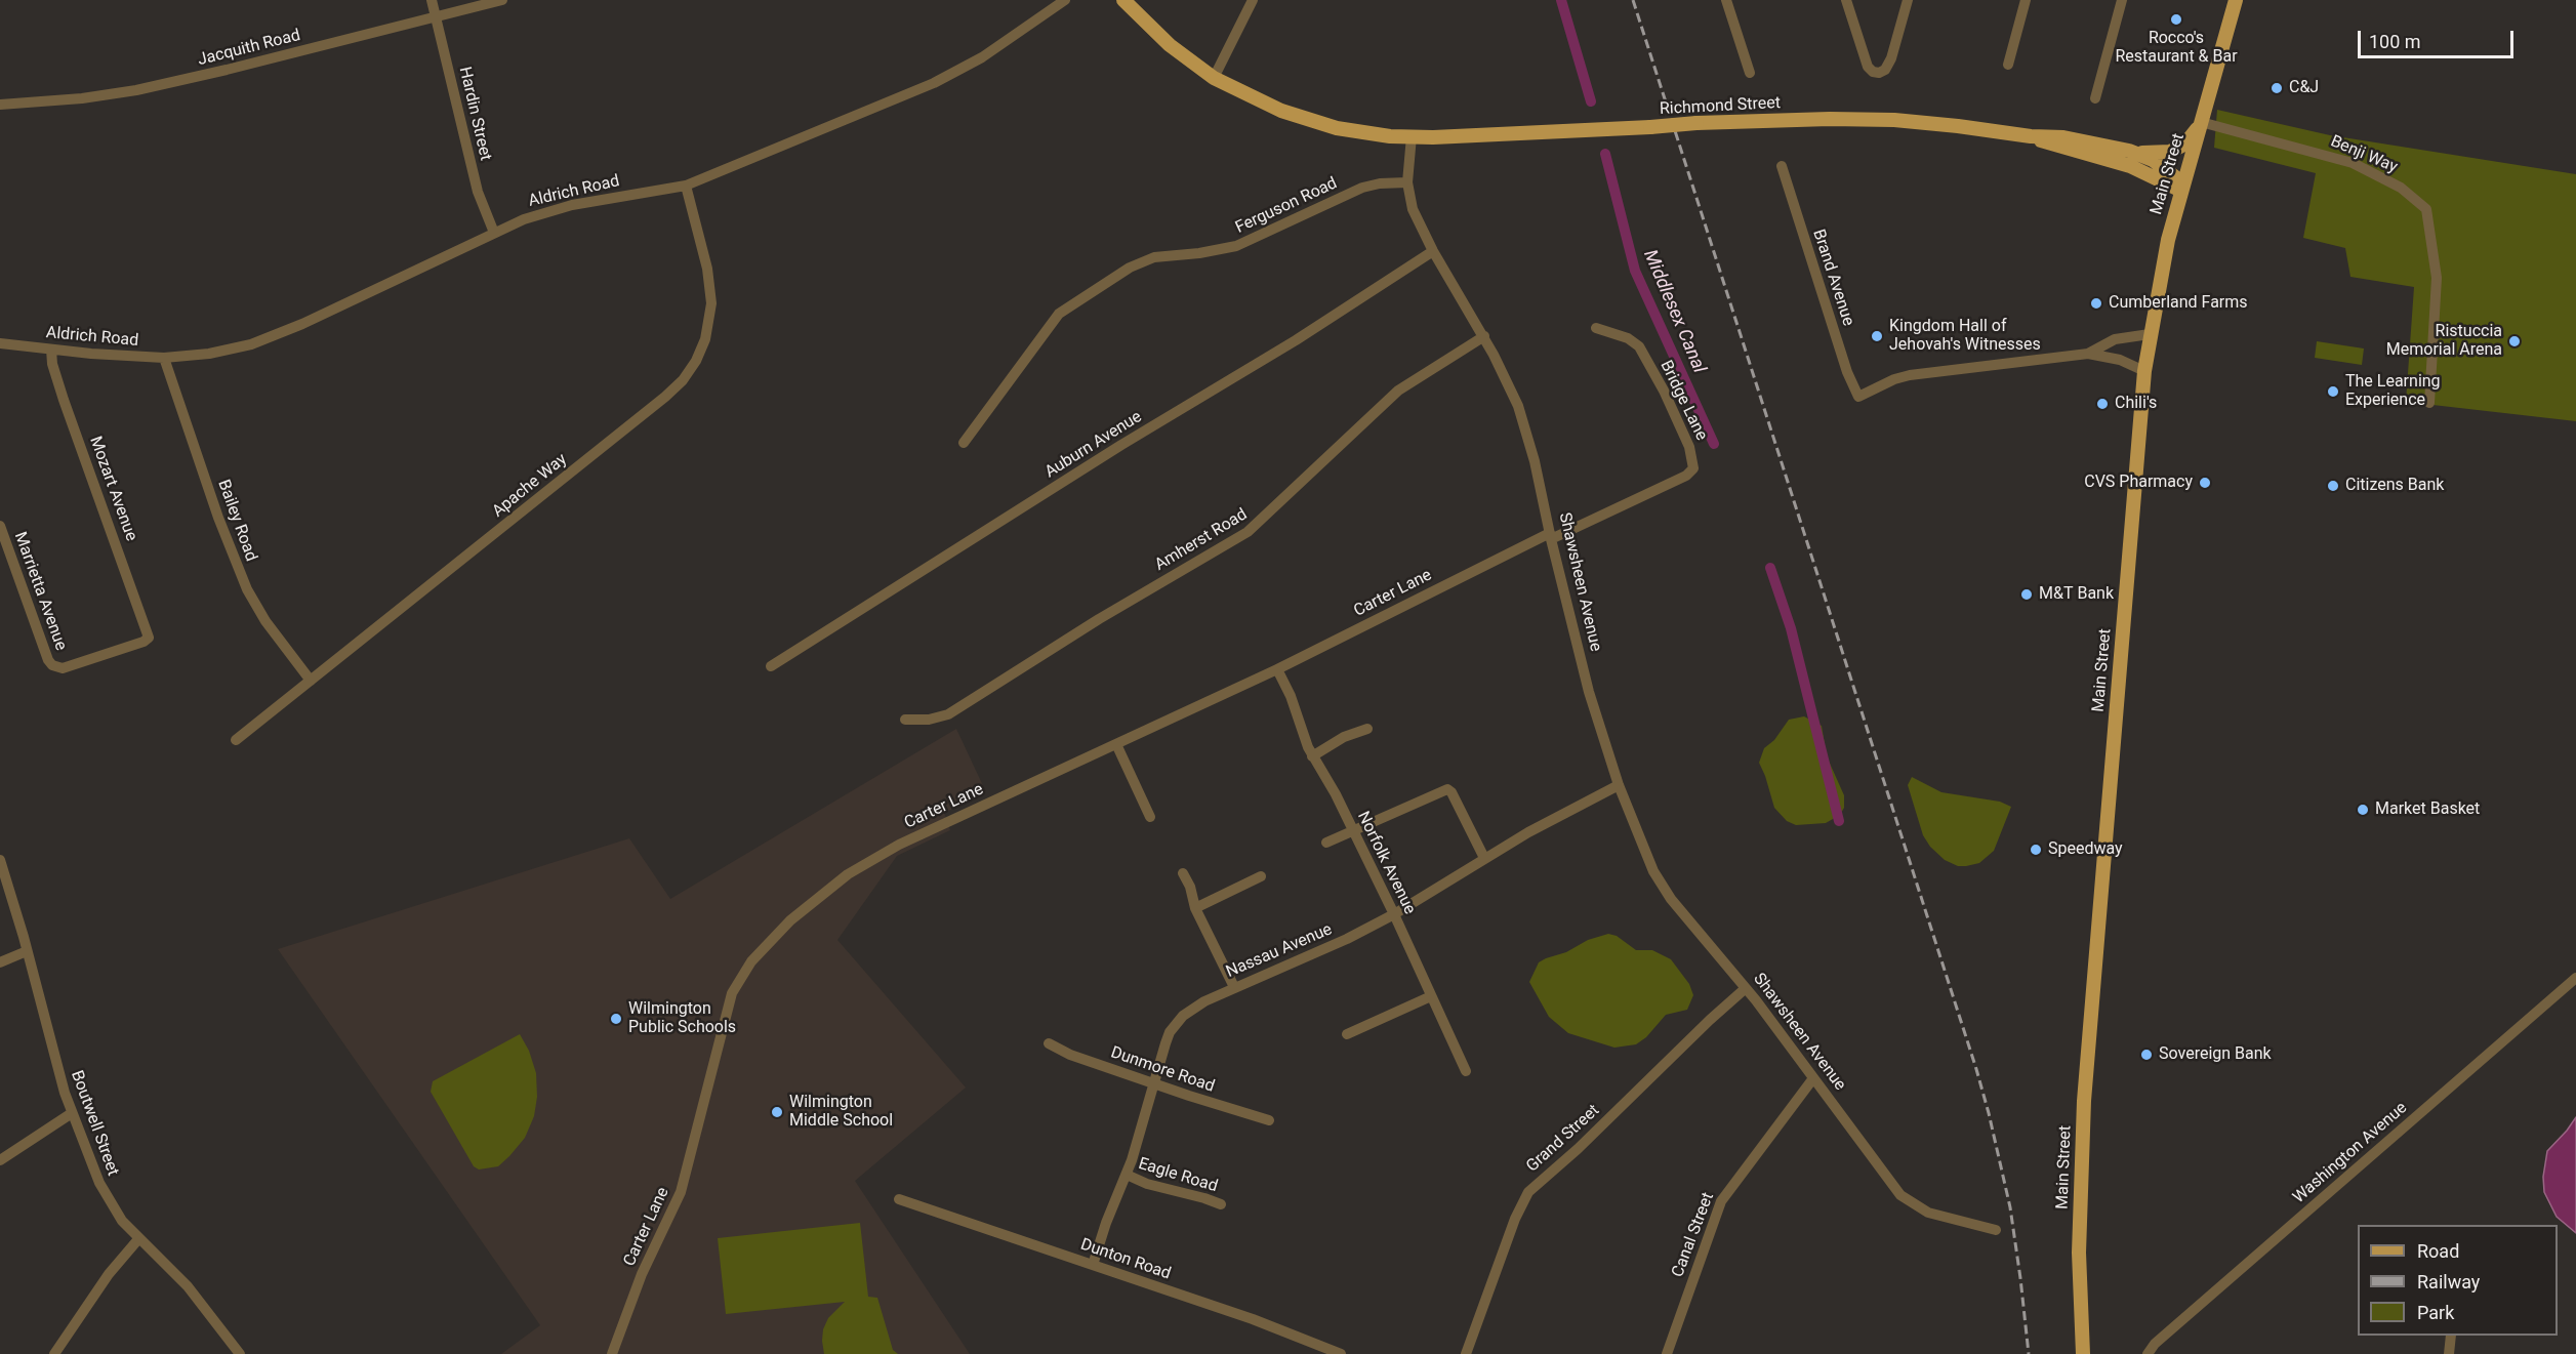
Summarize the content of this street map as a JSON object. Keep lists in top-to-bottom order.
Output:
{
  "streets": {
    "main road": ["Richmond Street", "Main Street"],
    "street": [
      "Jacquith Road",
      "Hardin Street",
      "Benji Way",
      "Aldrich Road",
      "Ferguson Road",
      "Brand Avenue",
      "Bridge Lane",
      "Auburn Avenue",
      "Apache Way",
      "Mozart Avenue",
      "Bailey Road",
      "Amherst Road",
      "Shawsheen Avenue",
      "Marrietta Avenue",
      "Carter Lane",
      "Norfolk Avenue",
      "Nassau Avenue",
      "Dunmore Road",
      "Boutwell Street",
      "Grand Street",
      "Washington Avenue",
      "Eagle Road",
      "Canal Street",
      "Dunton Road"
    ]
  },
  "crossings": [
    ["Jacquith Road", "Hardin Street"],
    ["Richmond Street", "Main Street"],
    ["Richmond Street", "Shawsheen Avenue"],
    ["Hardin Street", "Aldrich Road"],
    ["Benji Way", "Main Street"],
    ["Aldrich Road", "Apache Way"],
    ["Aldrich Road", "Mozart Avenue"],
    ["Aldrich Road", "Bailey Road"],
    ["Ferguson Road", "Shawsheen Avenue"],
    ["Bridge Lane", "Shawsheen Avenue"],
    ["Bridge Lane", "Carter Lane"],
    ["Auburn Avenue", "Shawsheen Avenue"],
    ["Apache Way", "Bailey Road"],
    ["Mozart Avenue", "Marrietta Avenue"],
    ["Amherst Road", "Shawsheen Avenue"],
    ["Shawsheen Avenue", "Carter Lane"],
    ["Shawsheen Avenue", "Nassau Avenue"],
    ["Shawsheen Avenue", "Grand Street"],
    ["Shawsheen Avenue", "Canal Street"],
    ["Carter Lane", "Norfolk Avenue"],
    ["Norfolk Avenue", "Nassau Avenue"],
    ["Nassau Avenue", "Dunmore Road"],
    ["Nassau Avenue", "Eagle Road"],
    ["Nassau Avenue", "Dunton Road"]
  ],
  "water": ["Middlesex Canal"],
  "places": [
    "Rocco's Restaurant & Bar",
    "C&J",
    "Cumberland Farms",
    "Kingdom Hall of Jehovah's Witnesses",
    "Ristuccia Memorial Arena",
    "The Learning Experience",
    "Chili's",
    "CVS Pharmacy",
    "Citizens Bank",
    "M&T Bank",
    "Market Basket",
    "Speedway",
    "Wilmington Public Schools",
    "Sovereign Bank",
    "Wilmington Middle School"
  ],
  "legend": ["Road", "Railway", "Park"],
  "scale_bar": "100 m"
}
